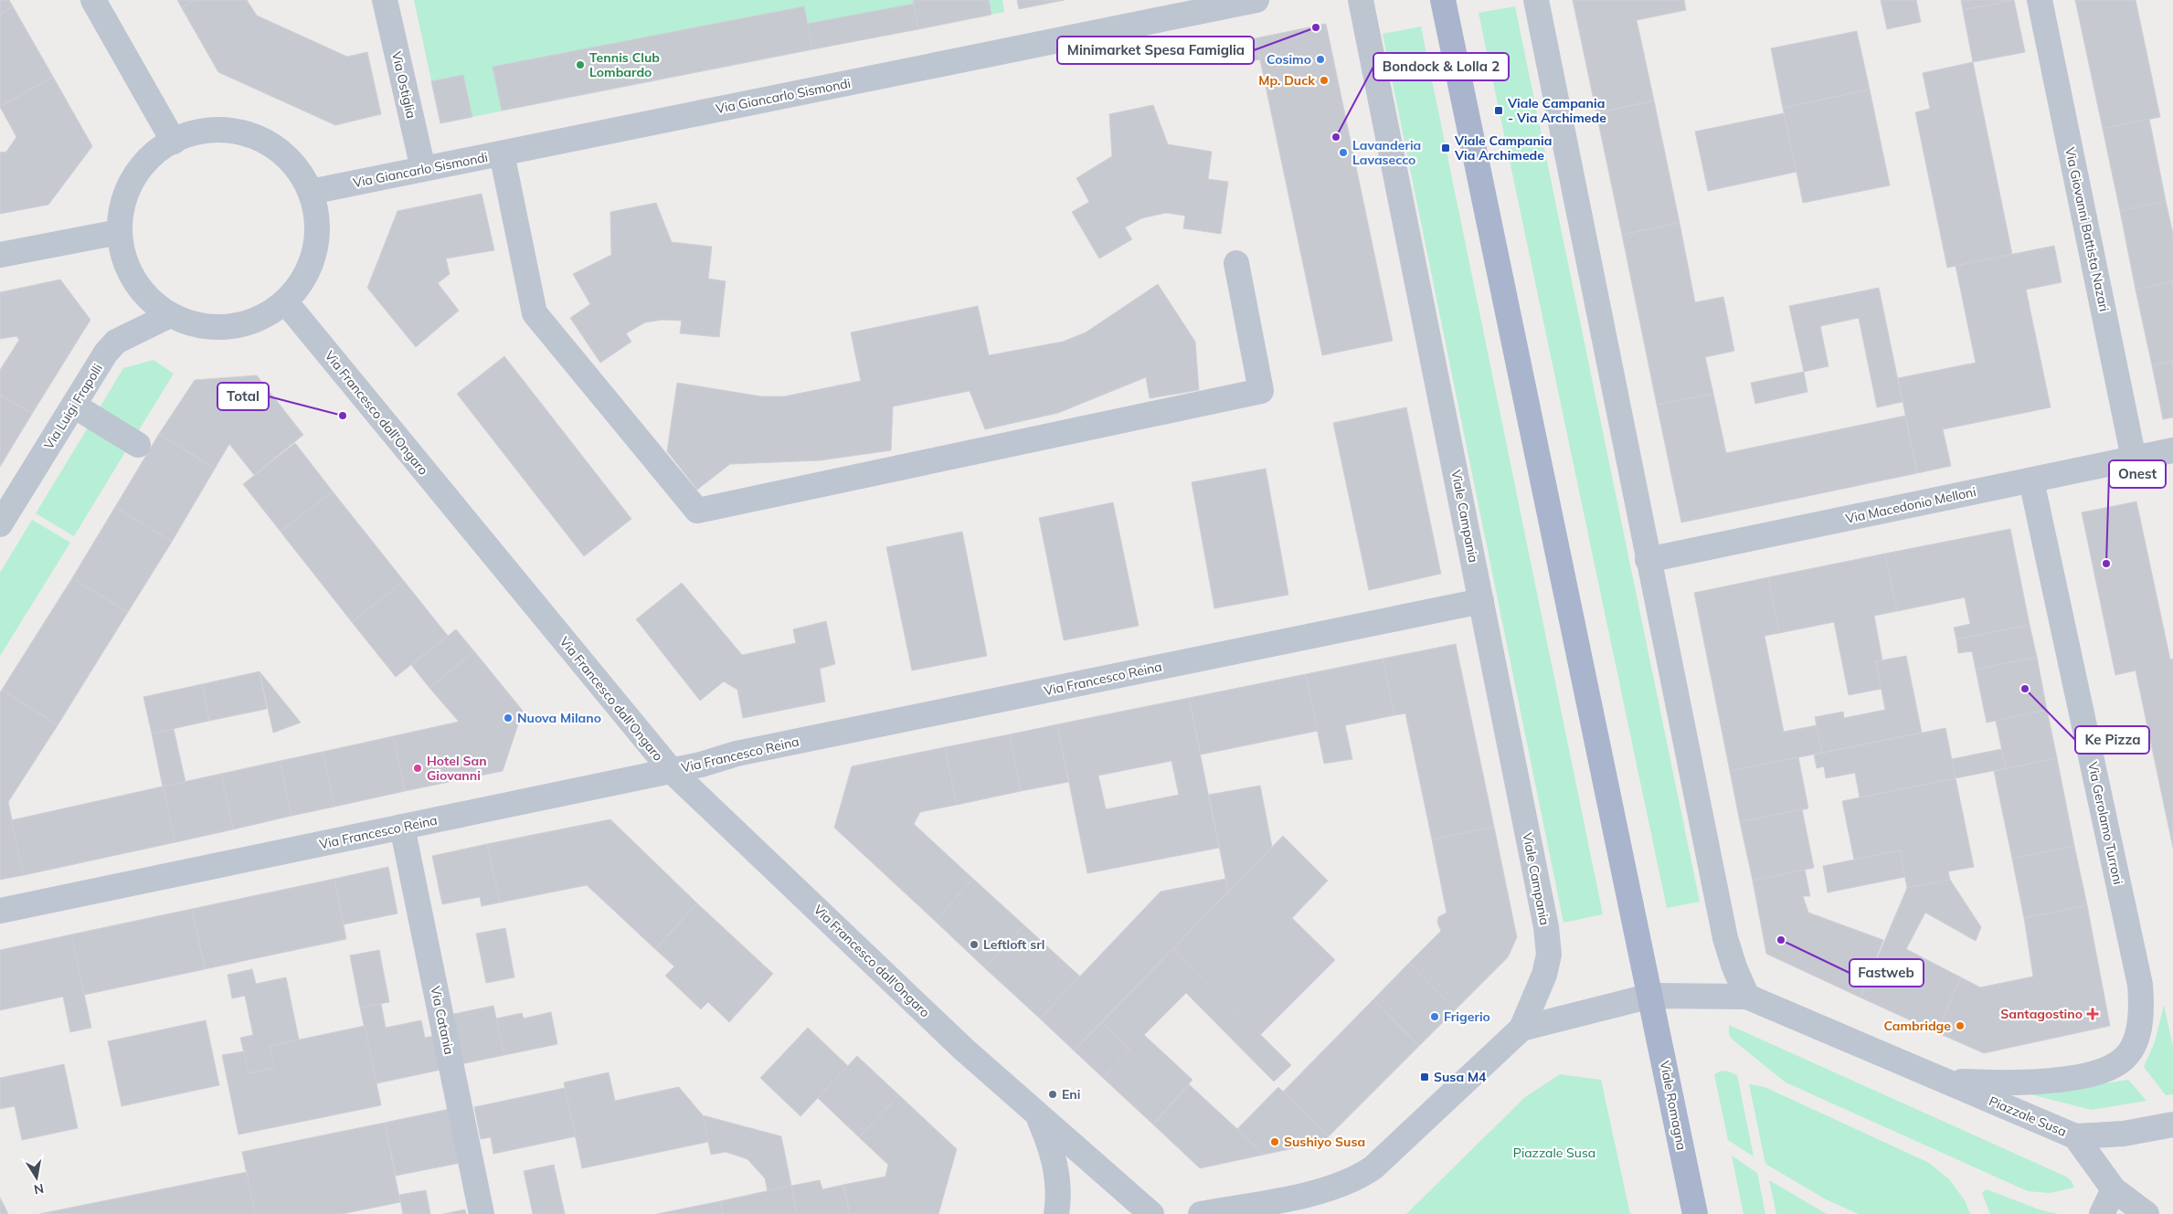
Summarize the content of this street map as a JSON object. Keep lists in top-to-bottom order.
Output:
{
  "streets": {
    "main road": ["Viale Romagna"],
    "street": [
      "Via Ostiglia",
      "Via Giancarlo Sismondi",
      "Via Giovanni Battista Nazari",
      "Via Luigi Frapolli",
      "Via Francesco dall'Ongaro",
      "Via Macedonio Melloni",
      "Viale Campania",
      "Via Francesco Reina",
      "Via Gerolamo Turroni",
      "Via Catania",
      "Piazzale Susa"
    ]
  },
  "crossings": [
    ["Via Ostiglia", "Via Giancarlo Sismondi"],
    ["Via Giovanni Battista Nazari", "Via Macedonio Melloni"],
    ["Via Francesco dall'Ongaro", "Via Francesco Reina"],
    ["Via Macedonio Melloni", "Via Gerolamo Turroni"],
    ["Viale Campania", "Via Francesco Reina"],
    ["Viale Campania", "Piazzale Susa"],
    ["Via Francesco Reina", "Via Catania"],
    ["Via Gerolamo Turroni", "Piazzale Susa"],
    ["Viale Romagna", "Piazzale Susa"]
  ],
  "parks": ["Piazzale Susa"],
  "places": {
    "other": [
      "Minimarket Spesa Famiglia",
      "Cosimo",
      "Tennis Club Lombardo",
      "Mp. Duck",
      "Bondock & Lolla 2",
      "Lavanderia Lavasecco",
      "Total",
      "Onest",
      "Ke Pizza",
      "Nuova Milano",
      "Hotel San Giovanni",
      "Fastweb",
      "Leftloft srl",
      "Frigerio",
      "Cambridge",
      "Eni",
      "Sushiyo Susa"
    ],
    "transit": ["Viale Campania - Via Archimede", "Viale Campania Via Archimede", "Susa M4"],
    "health": ["Santagostino"]
  },
  "north": "bottom"
}
